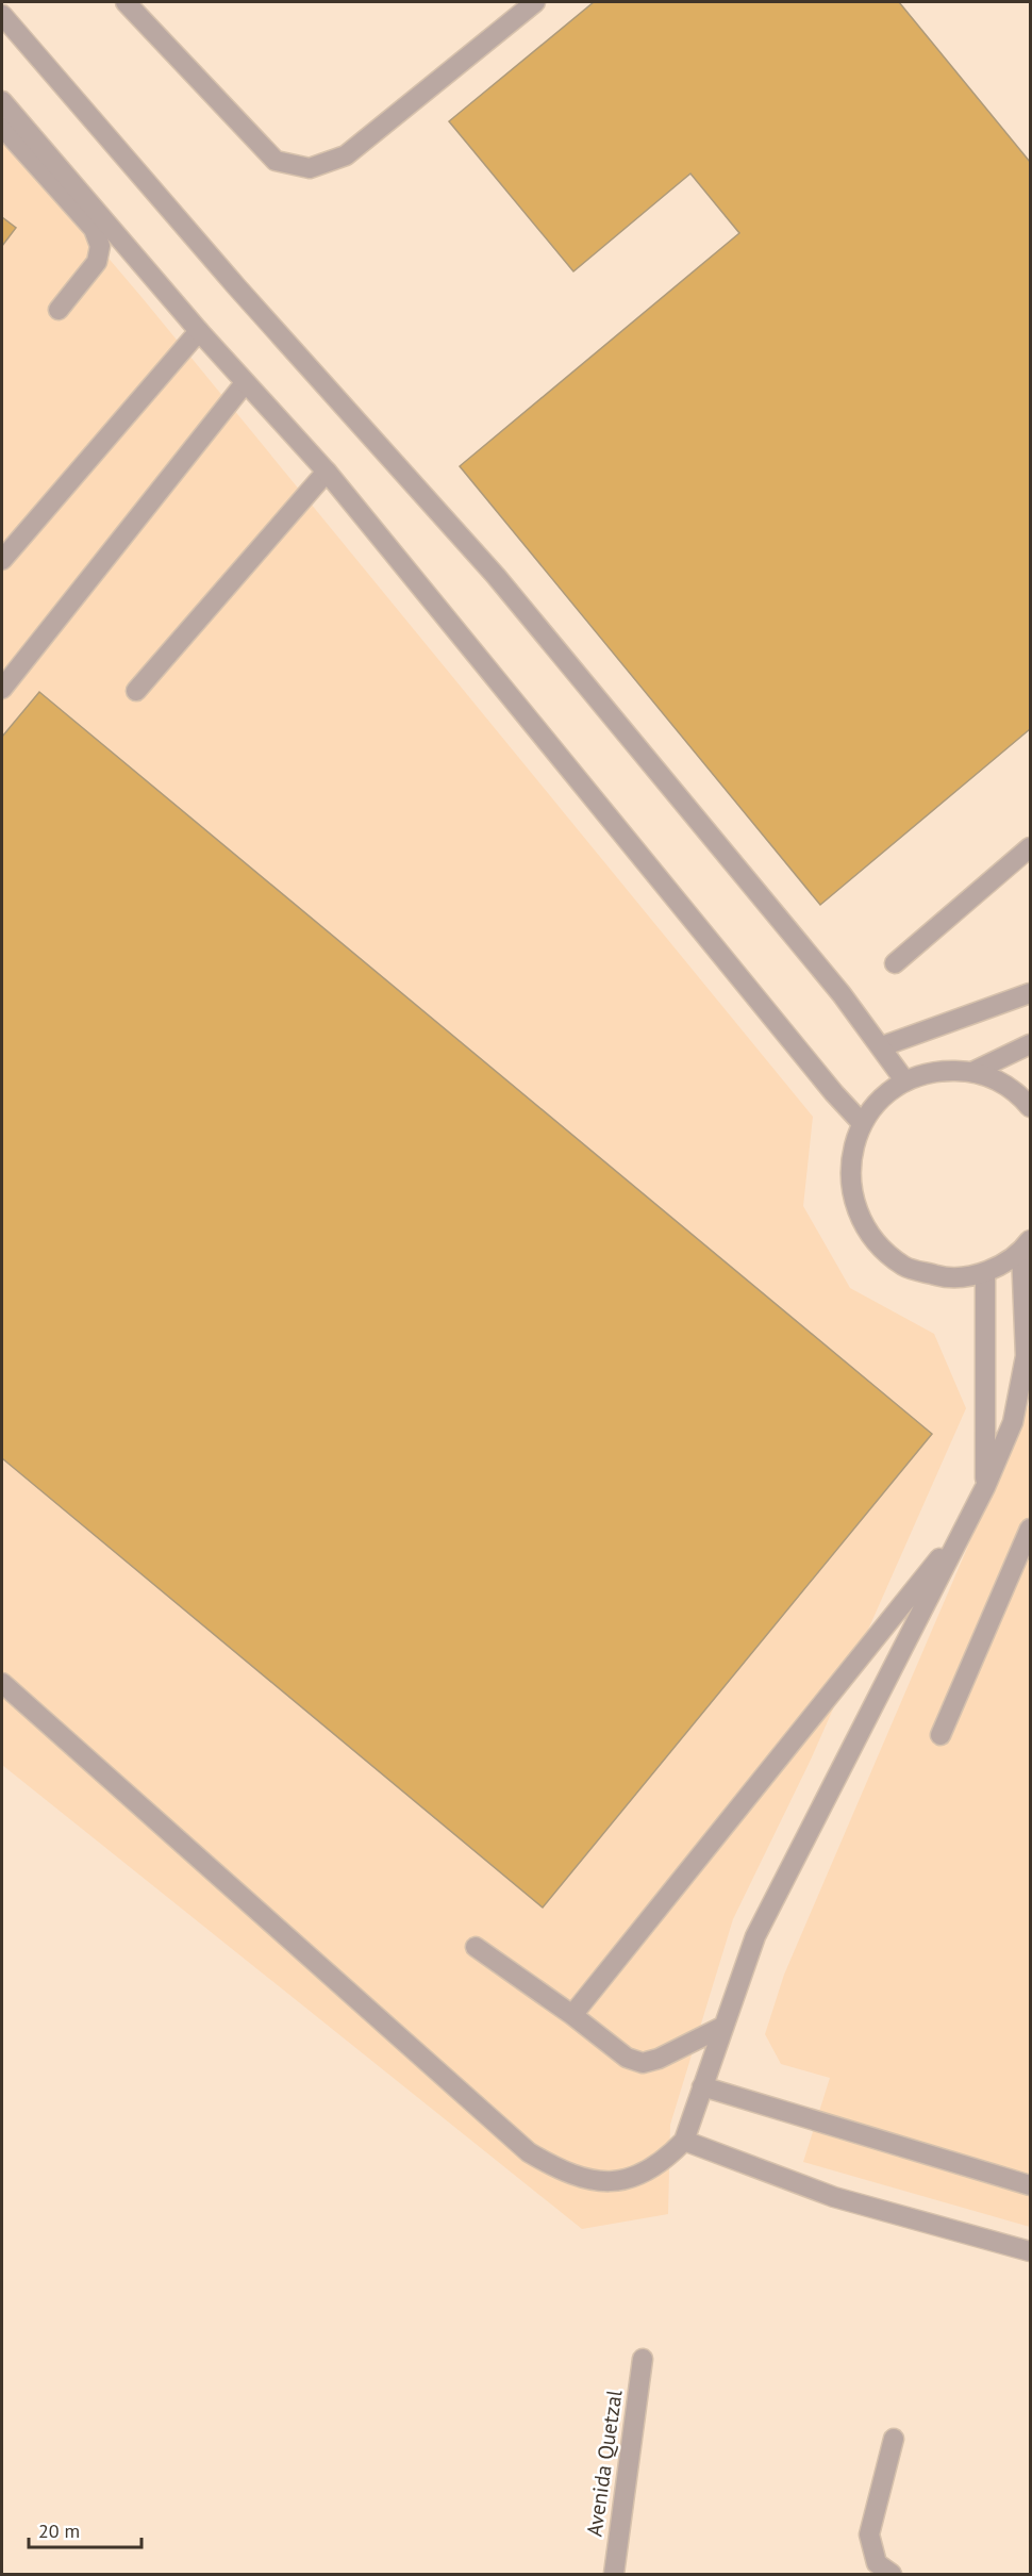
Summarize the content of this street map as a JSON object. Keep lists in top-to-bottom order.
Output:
{
  "streets": {
    "street": ["Avenida Quetzal"]
  },
  "scale_bar": "20 m"
}
